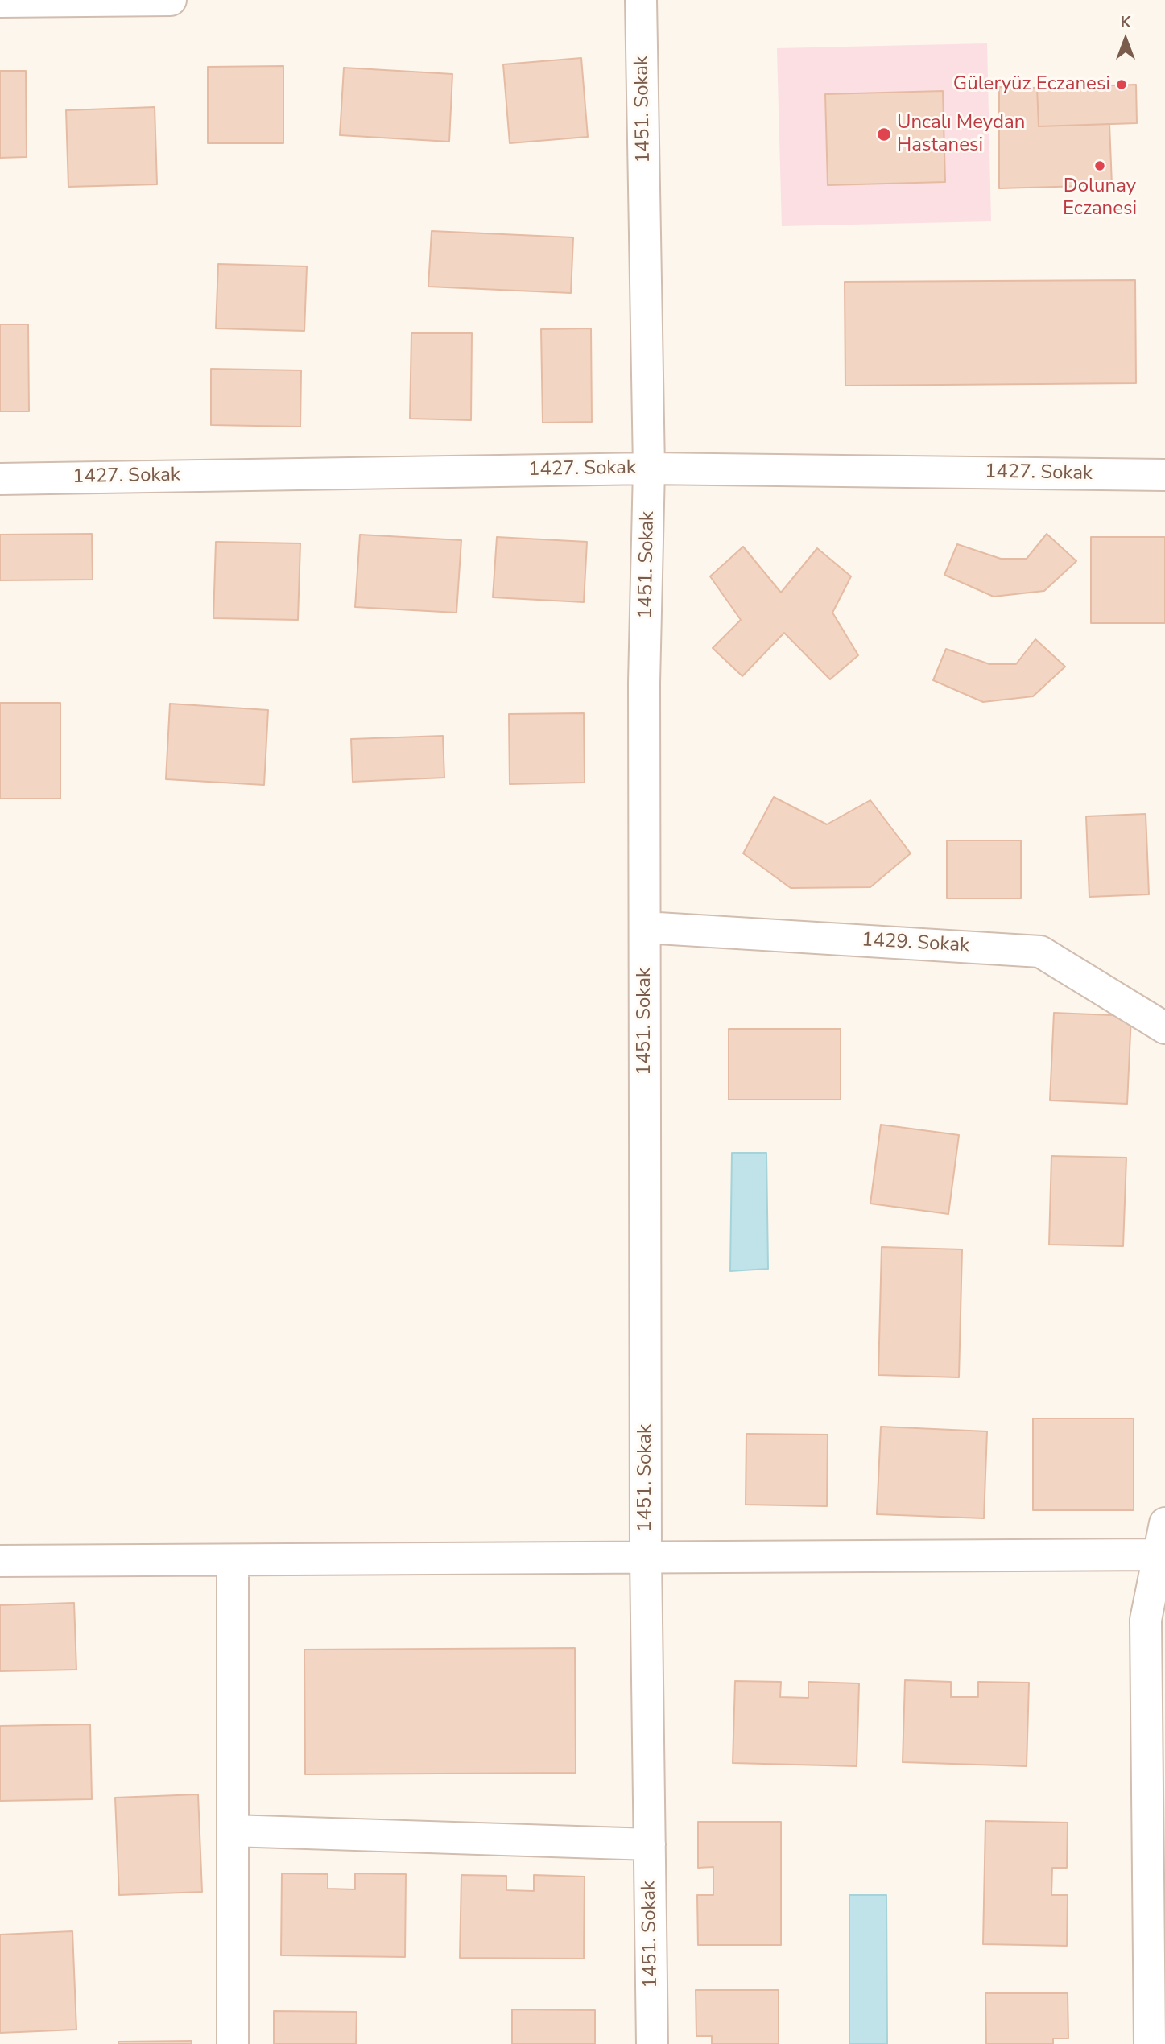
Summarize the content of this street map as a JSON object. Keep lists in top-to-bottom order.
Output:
{
  "streets": {
    "street": ["1451. Sokak", "1427. Sokak", "1429. Sokak"]
  },
  "crossings": [
    ["1451. Sokak", "1427. Sokak"],
    ["1451. Sokak", "1429. Sokak"]
  ],
  "places": ["Güleryüz Eczanesi", "Uncalı Meydan Hastanesi", "Dolunay Eczanesi"],
  "north": "top"
}
